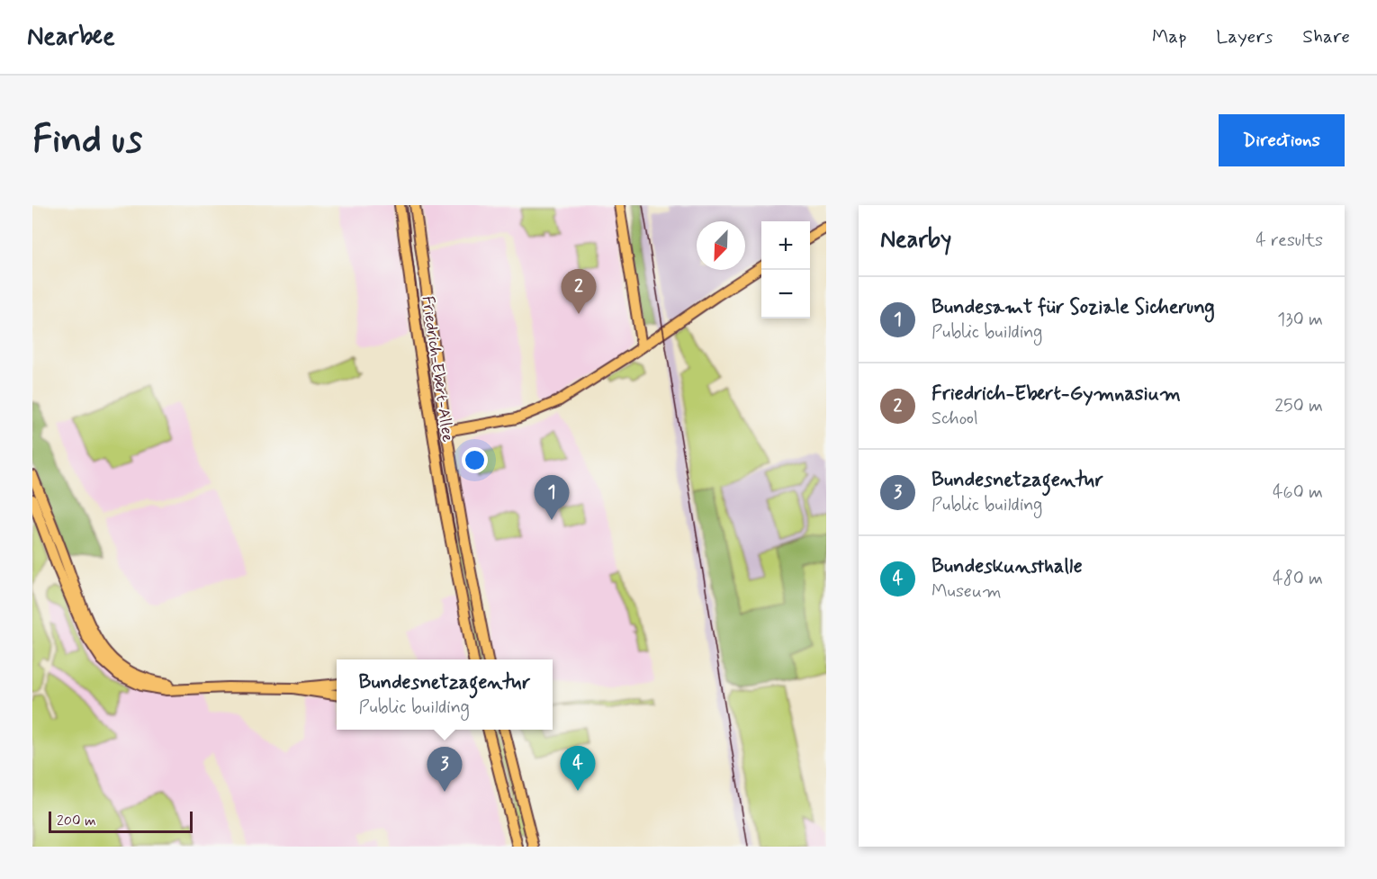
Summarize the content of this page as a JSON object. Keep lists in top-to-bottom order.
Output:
{
  "streets": {
    "main road": ["Friedrich-Ebert-Allee"]
  },
  "scale_bar": "200 m",
  "north": "bottom left",
  "page": {
    "header": "Nearbee",
    "nav": ["Map", "Layers", "Share"],
    "buttons": "Directions",
    "title": "Find us",
    "heading": ["Nearby", "4 results"],
    "map_buttons": ["+", "−"],
    "pins": [
      "2",
      "1",
      "4",
      "3"
    ],
    "list": [
      {
        "mark": "1",
        "name": "Bundesamt für Soziale Sicherung",
        "note": "Public building",
        "value": "130 m"
      },
      {
        "mark": "2",
        "name": "Friedrich-Ebert-Gymnasium",
        "note": "School",
        "value": "250 m"
      },
      {
        "mark": "3",
        "name": "Bundesnetzagentur",
        "note": "Public building",
        "value": "460 m"
      },
      {
        "mark": "4",
        "name": "Bundeskunsthalle",
        "note": "Museum",
        "value": "480 m"
      }
    ],
    "popup": ["Bundesnetzagentur", "Public building"],
    "scale": "200 m"
  }
}
